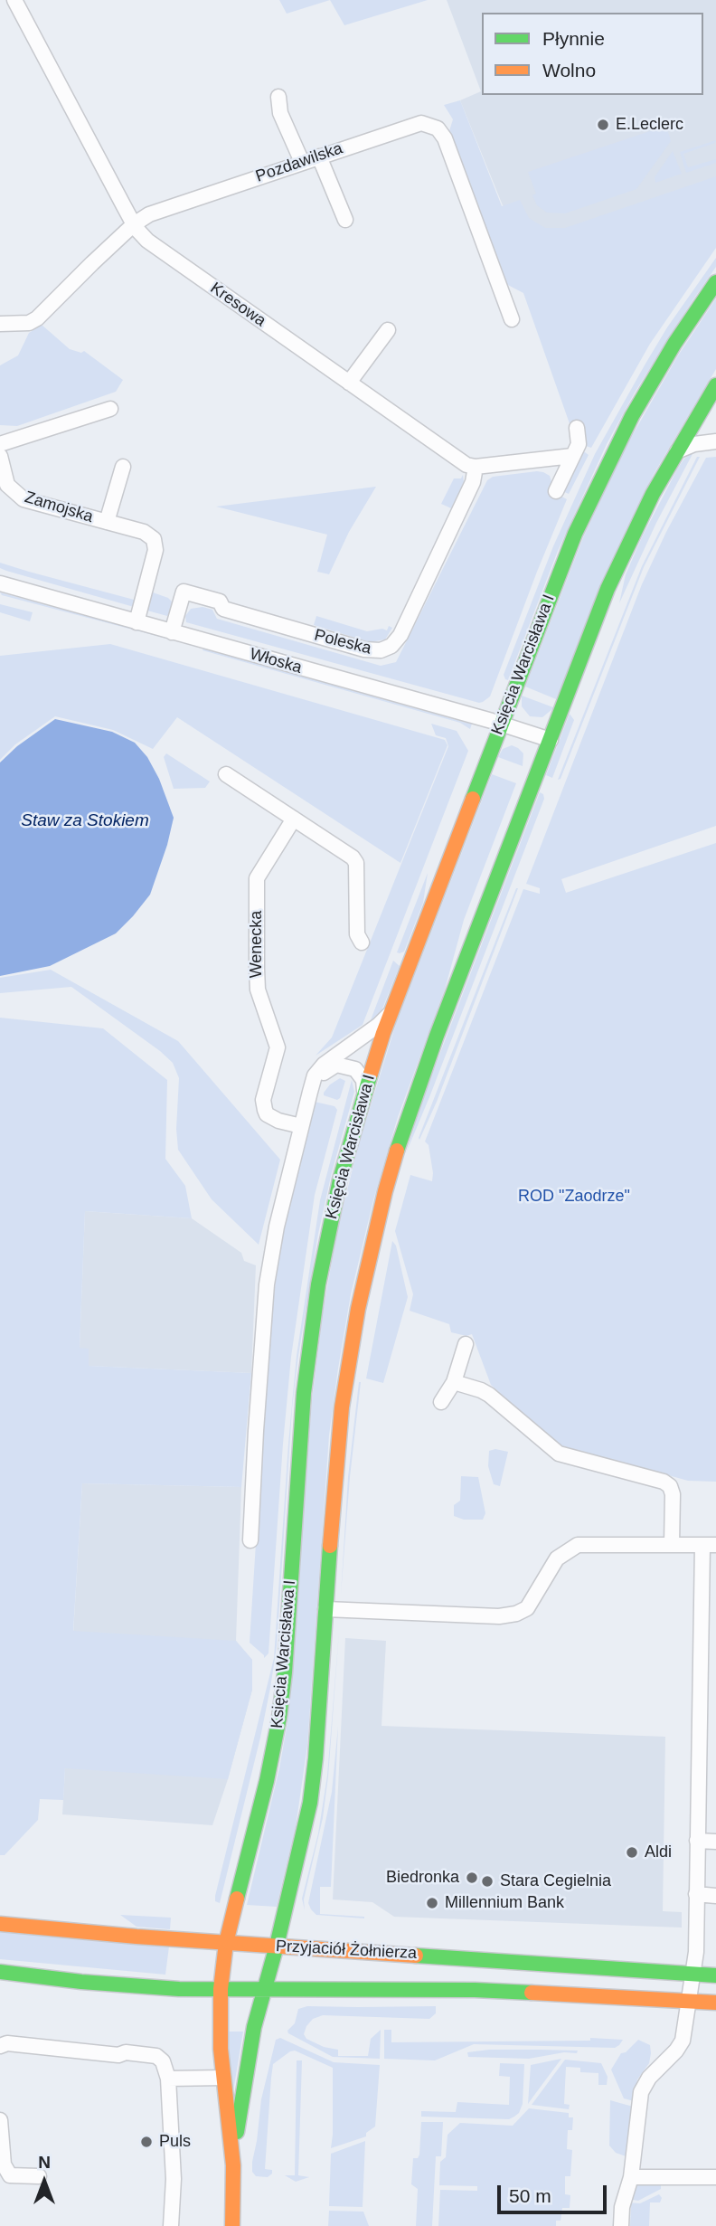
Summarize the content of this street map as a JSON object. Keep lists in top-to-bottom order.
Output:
{
  "streets": {
    "street": [
      "Pozdawilska",
      "Kresowa",
      "Zamojska",
      "Poleska",
      "Włoska",
      "Księcia Warcisława I",
      "Wenecka",
      "Przyjaciół Żołnierza"
    ]
  },
  "crossings": [
    ["Pozdawilska", "Kresowa"],
    ["Kresowa", "Poleska"],
    ["Zamojska", "Włoska"],
    ["Poleska", "Włoska"],
    ["Włoska", "Księcia Warcisława I"],
    ["Księcia Warcisława I", "Przyjaciół Żołnierza"]
  ],
  "water": ["Staw za Stokiem"],
  "parks": ["ROD \"Zaodrze\""],
  "places": [
    "E.Leclerc",
    "Aldi",
    "Biedronka",
    "Stara Cegielnia",
    "Millennium Bank",
    "Puls"
  ],
  "legend": ["Płynnie", "Wolno"],
  "scale_bar": "50 m",
  "north": "top"
}
